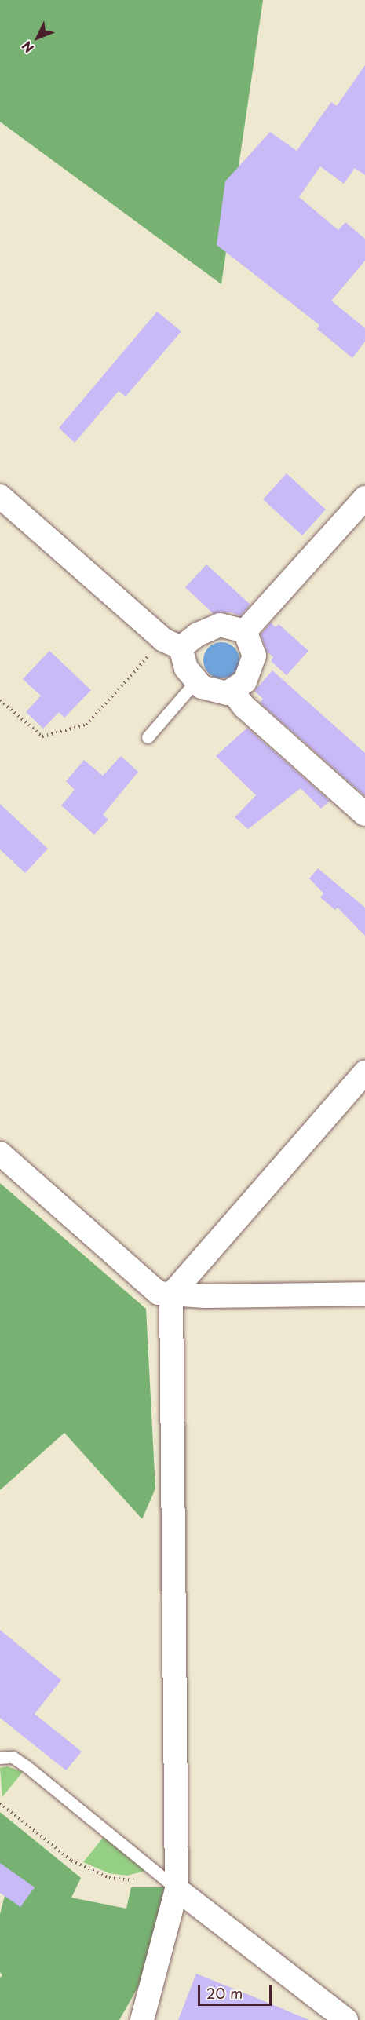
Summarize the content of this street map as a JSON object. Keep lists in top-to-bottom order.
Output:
{
  "scale_bar": "20 m",
  "north": "bottom left"
}
